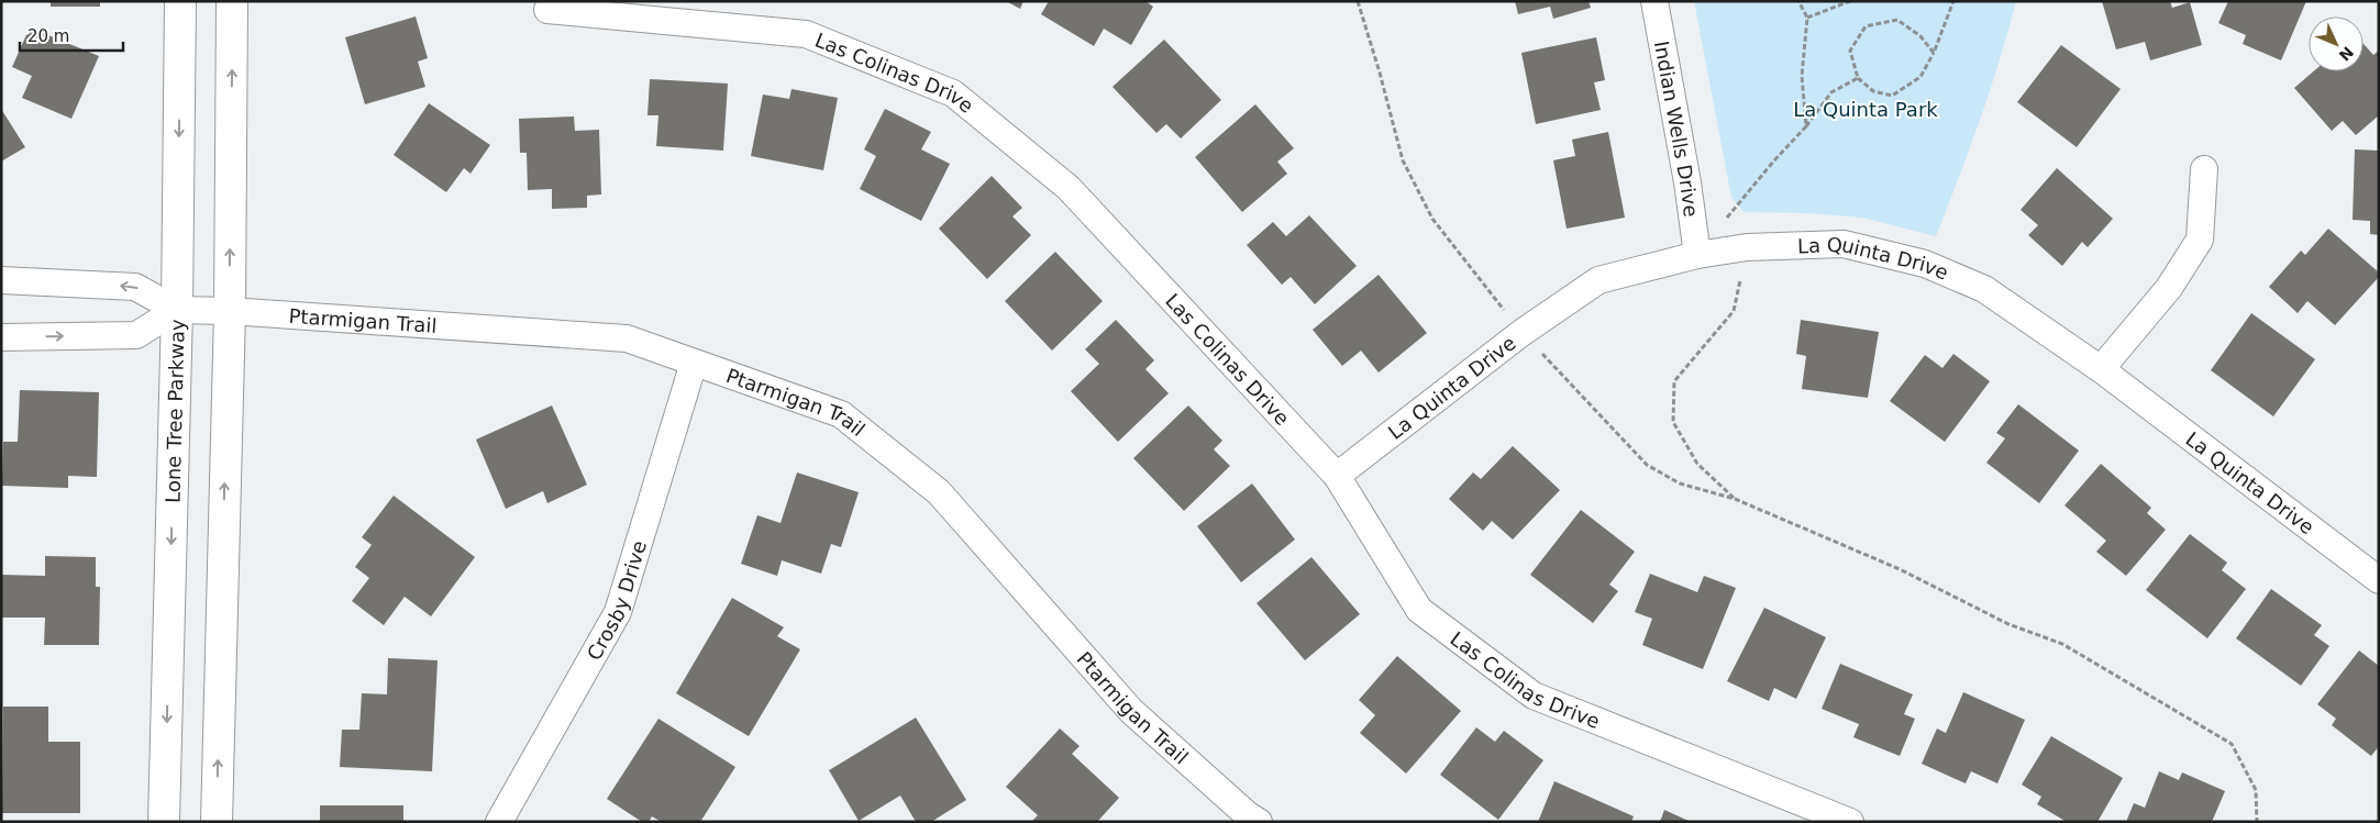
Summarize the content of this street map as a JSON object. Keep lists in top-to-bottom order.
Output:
{
  "streets": {
    "street": [
      "Las Colinas Drive",
      "Indian Wells Drive",
      "La Quinta Drive",
      "Ptarmigan Trail",
      "Lone Tree Parkway",
      "Crosby Drive"
    ]
  },
  "crossings": [
    ["Las Colinas Drive", "La Quinta Drive"],
    ["Indian Wells Drive", "La Quinta Drive"],
    ["Ptarmigan Trail", "Lone Tree Parkway"],
    ["Ptarmigan Trail", "Crosby Drive"]
  ],
  "parks": ["La Quinta Park"],
  "scale_bar": "20 m",
  "north": "bottom right"
}
